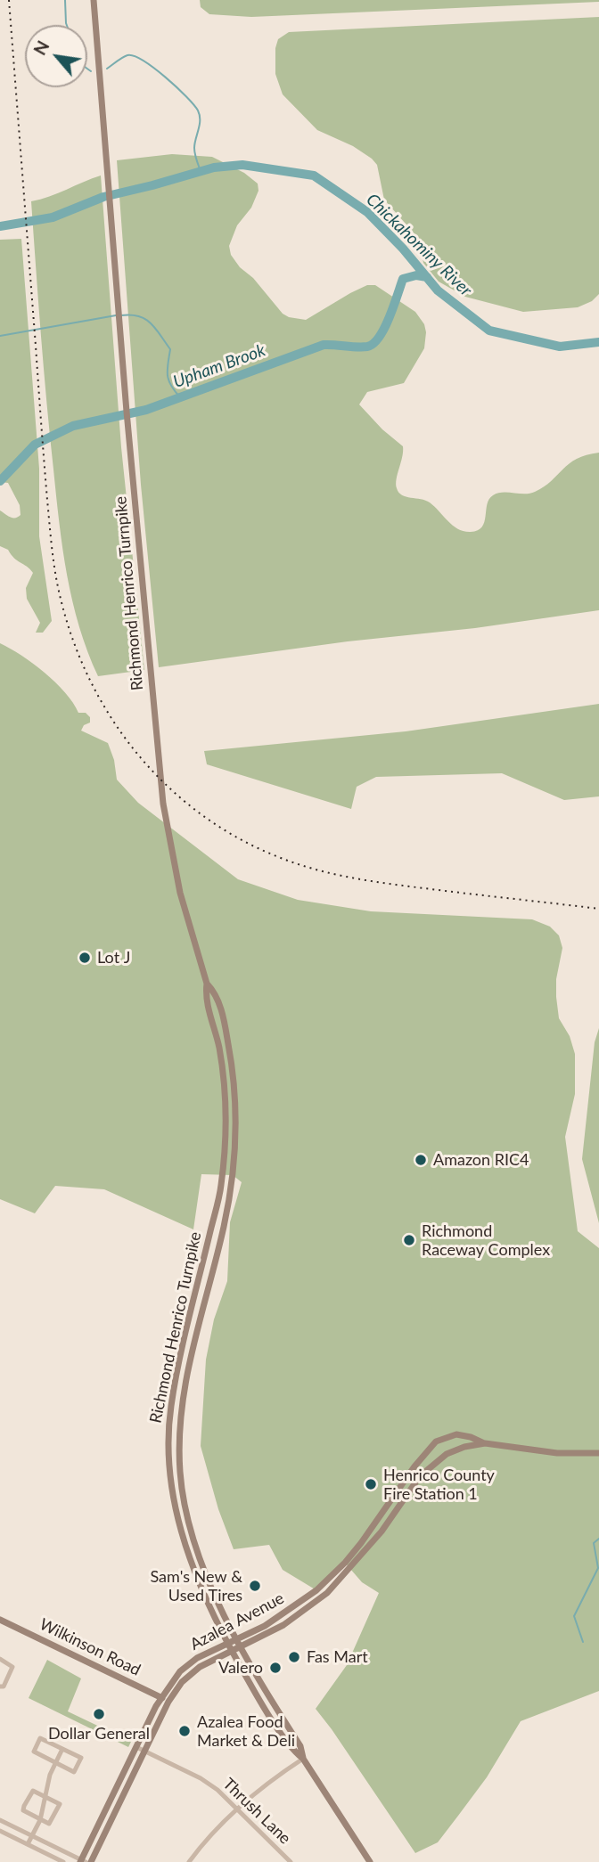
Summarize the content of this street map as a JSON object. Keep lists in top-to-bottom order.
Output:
{
  "streets": {
    "main road": ["Richmond Henrico Turnpike", "Azalea Avenue", "Wilkinson Road"],
    "street": ["Thrush Lane"]
  },
  "crossings": [
    ["Richmond Henrico Turnpike", "Azalea Avenue"],
    ["Azalea Avenue", "Wilkinson Road"],
    ["Azalea Avenue", "Thrush Lane"]
  ],
  "water": ["Chickahominy River", "Upham Brook"],
  "places": [
    "Lot J",
    "Amazon RIC4",
    "Richmond Raceway Complex",
    "Henrico County Fire Station 1",
    "Sam's New & Used Tires",
    "Fas Mart",
    "Valero",
    "Dollar General",
    "Azalea Food Market & Deli"
  ],
  "north": "top left"
}
